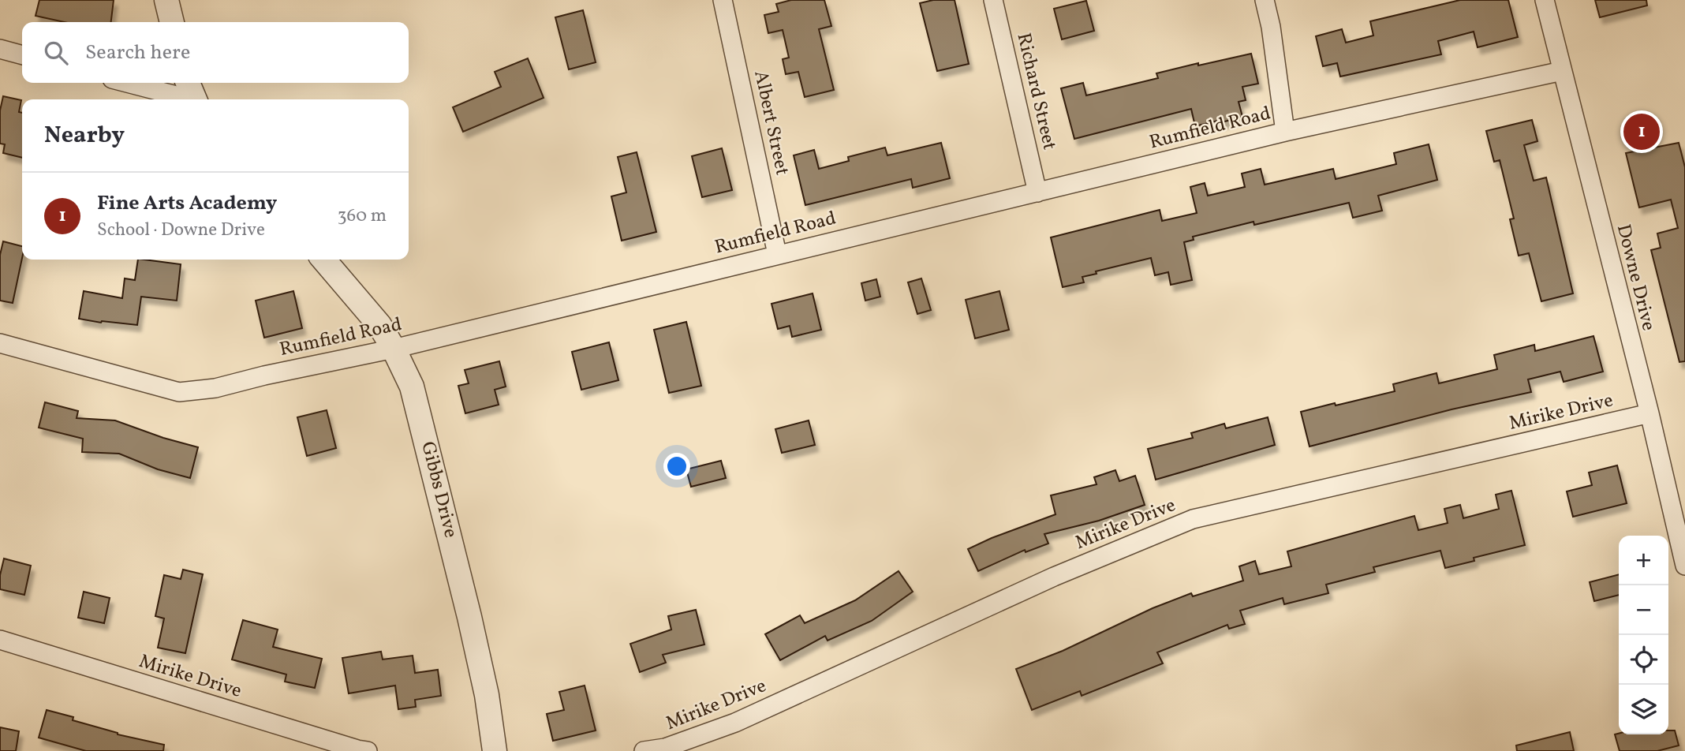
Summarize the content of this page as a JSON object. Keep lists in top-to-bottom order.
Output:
{
  "streets": {
    "street": [
      "Richard Street",
      "Albert Street",
      "Rumfield Road",
      "Downe Drive",
      "Mirike Drive",
      "Gibbs Drive"
    ]
  },
  "crossings": [
    ["Richard Street", "Rumfield Road"],
    ["Albert Street", "Rumfield Road"],
    ["Rumfield Road", "Downe Drive"],
    ["Rumfield Road", "Gibbs Drive"],
    ["Downe Drive", "Mirike Drive"]
  ],
  "page": {
    "search": "Search here",
    "heading": "Nearby",
    "pins": "1",
    "list": [
      {
        "mark": "1",
        "name": "Fine Arts Academy",
        "note": "School · Downe Drive",
        "value": "360 m"
      }
    ],
    "map_buttons": ["+", "−"]
  }
}
